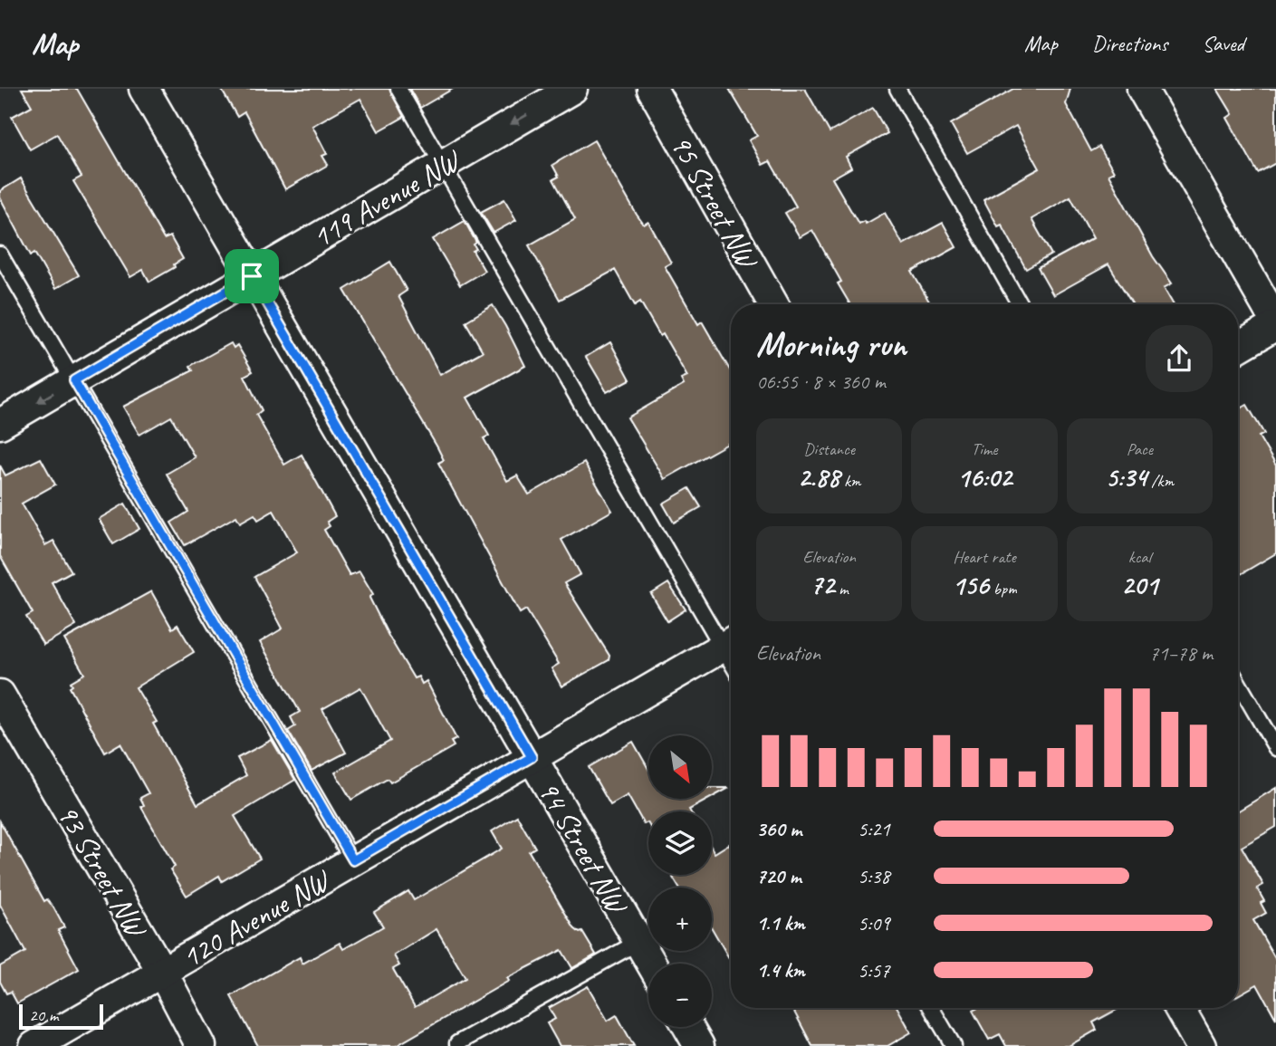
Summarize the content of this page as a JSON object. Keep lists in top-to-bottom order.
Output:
{
  "streets": {
    "street": [
      "119 Avenue NW",
      "95 Street NW",
      "94 Street NW",
      "93 Street NW",
      "120 Avenue NW"
    ]
  },
  "crossings": [
    ["119 Avenue NW", "94 Street NW"],
    ["94 Street NW", "120 Avenue NW"],
    ["93 Street NW", "120 Avenue NW"]
  ],
  "one_way": ["119 Avenue NW"],
  "scale_bar": "20 m",
  "north": "bottom right",
  "page": {
    "header": "Map",
    "nav": ["Map", "Directions", "Saved"],
    "heading": ["Morning run", "06:55 · 8 × 360 m"],
    "stats": [
      ["Distance", "2.88 km"],
      ["Time", "16:02"],
      ["Pace", "5:34 /km"],
      ["Elevation", "72 m"],
      ["Heart rate", "156 bpm"],
      ["kcal", "201"]
    ],
    "chart": ["Elevation", "71–78 m"],
    "map_buttons": ["+", "−"],
    "list": [
      {
        "name": "360 m",
        "note": "5:21"
      },
      {
        "name": "720 m",
        "note": "5:38"
      },
      {
        "name": "1.1 km",
        "note": "5:09"
      },
      {
        "name": "1.4 km",
        "note": "5:57"
      }
    ],
    "scale": "20 m"
  }
}
